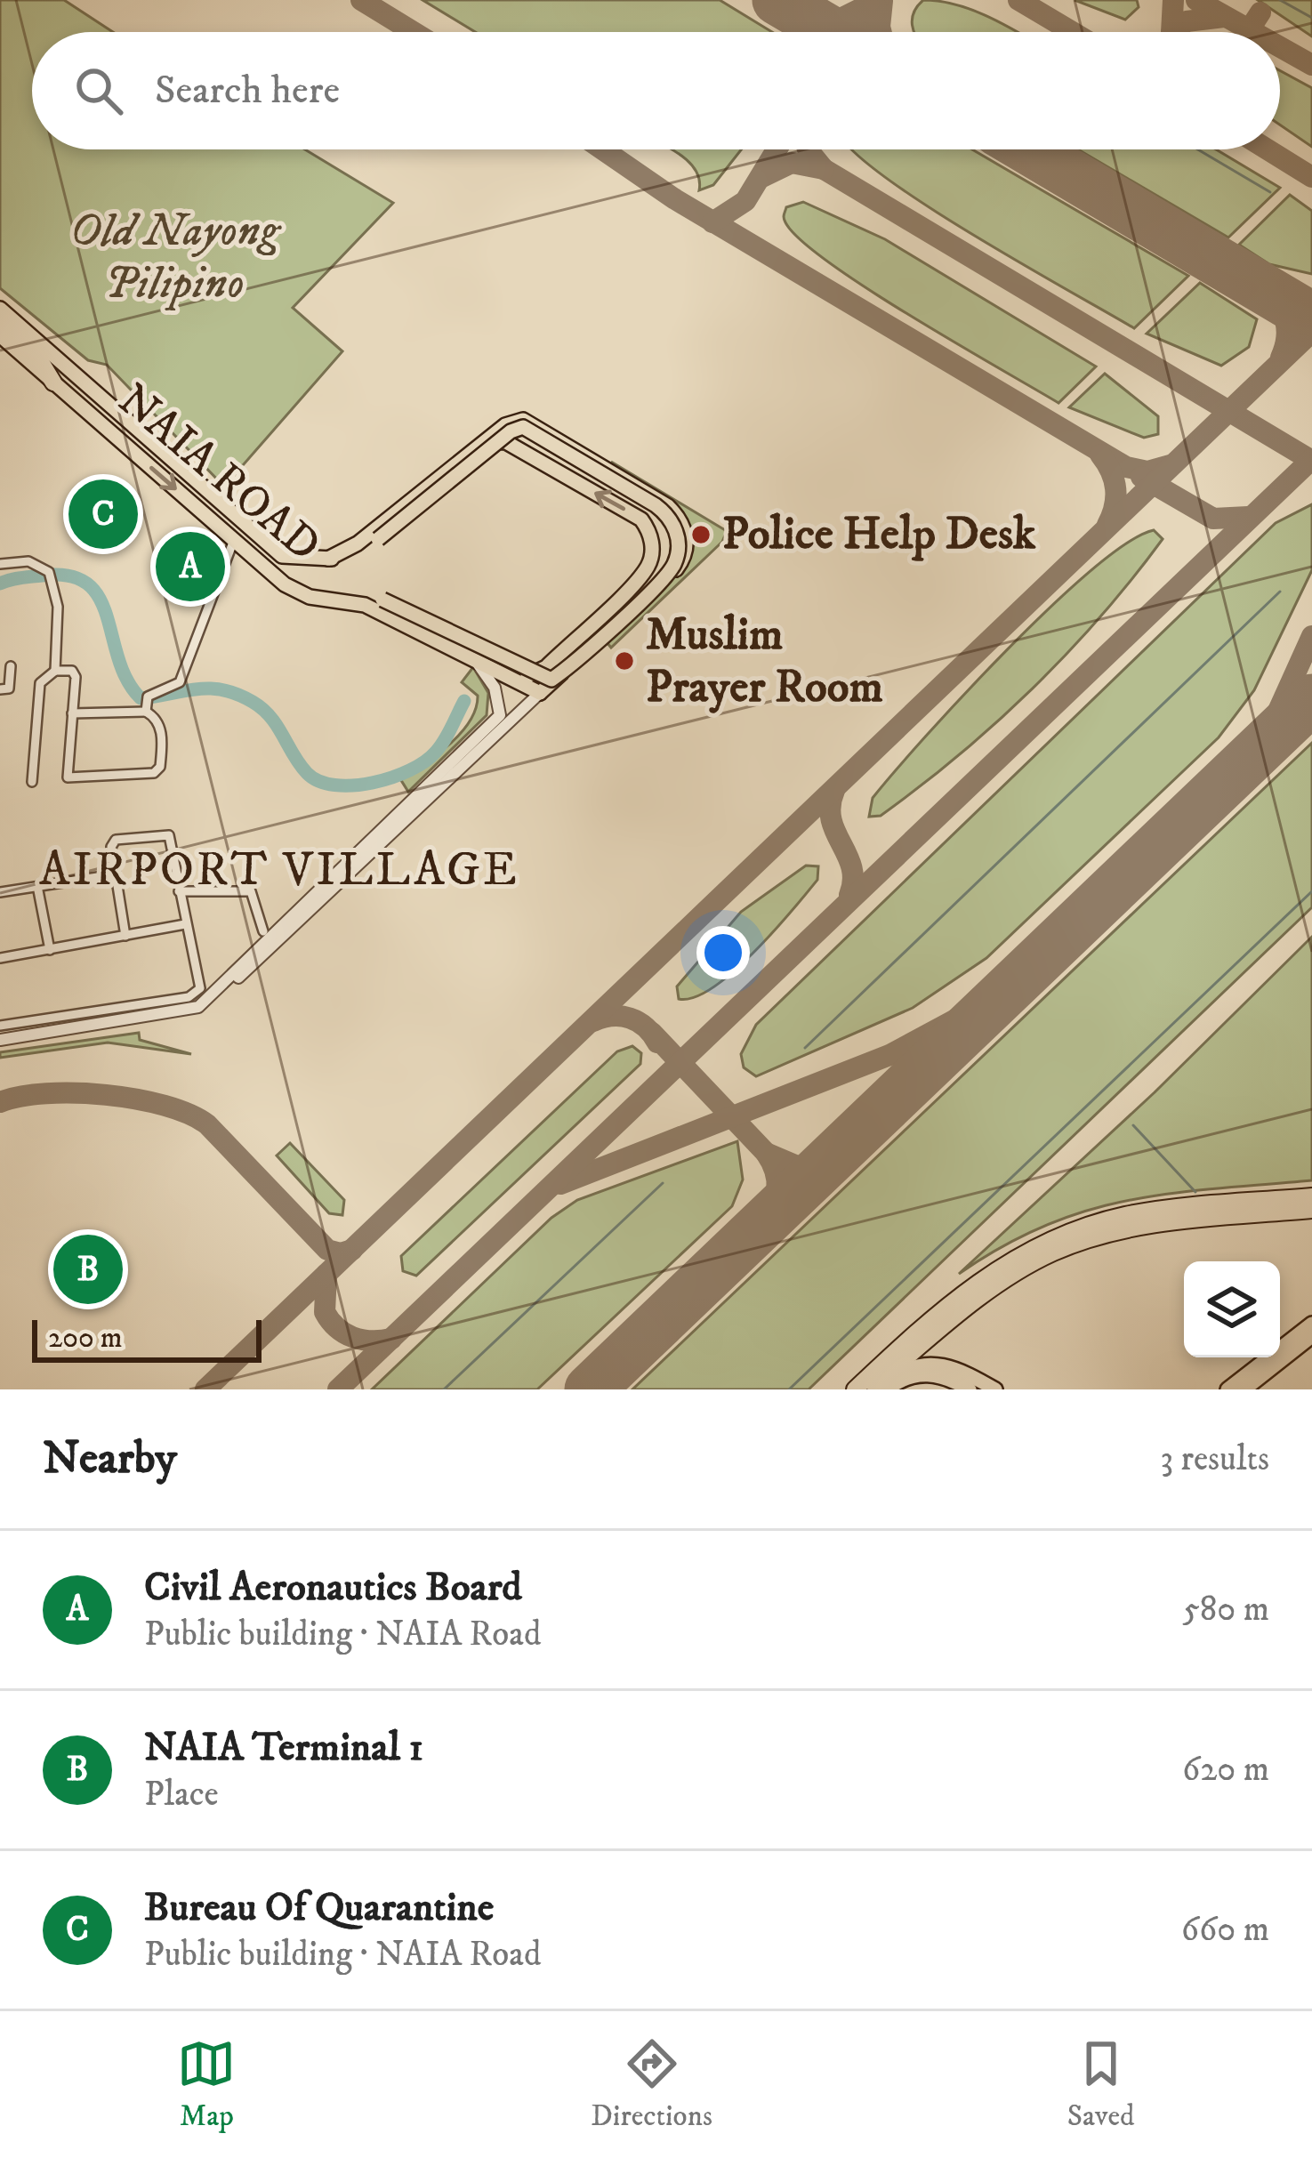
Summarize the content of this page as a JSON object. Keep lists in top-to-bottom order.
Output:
{
  "streets": {
    "main road": ["NAIA ROAD"]
  },
  "districts": ["AIRPORT VILLAGE"],
  "parks": ["Old Nayong Pilipino"],
  "places": ["Police Help Desk", "Muslim Prayer Room"],
  "scale_bar": "200 m",
  "page": {
    "search": "Search here",
    "pins": ["C", "A", "B"],
    "scale": "200 m",
    "heading": ["Nearby", "3 results"],
    "list": [
      {
        "mark": "A",
        "name": "Civil Aeronautics Board",
        "note": "Public building · NAIA Road",
        "value": "580 m"
      },
      {
        "mark": "B",
        "name": "NAIA Terminal 1",
        "note": "Place",
        "value": "620 m"
      },
      {
        "mark": "C",
        "name": "Bureau Of Quarantine",
        "note": "Public building · NAIA Road",
        "value": "660 m"
      }
    ],
    "nav": ["Map", "Directions", "Saved"]
  }
}
